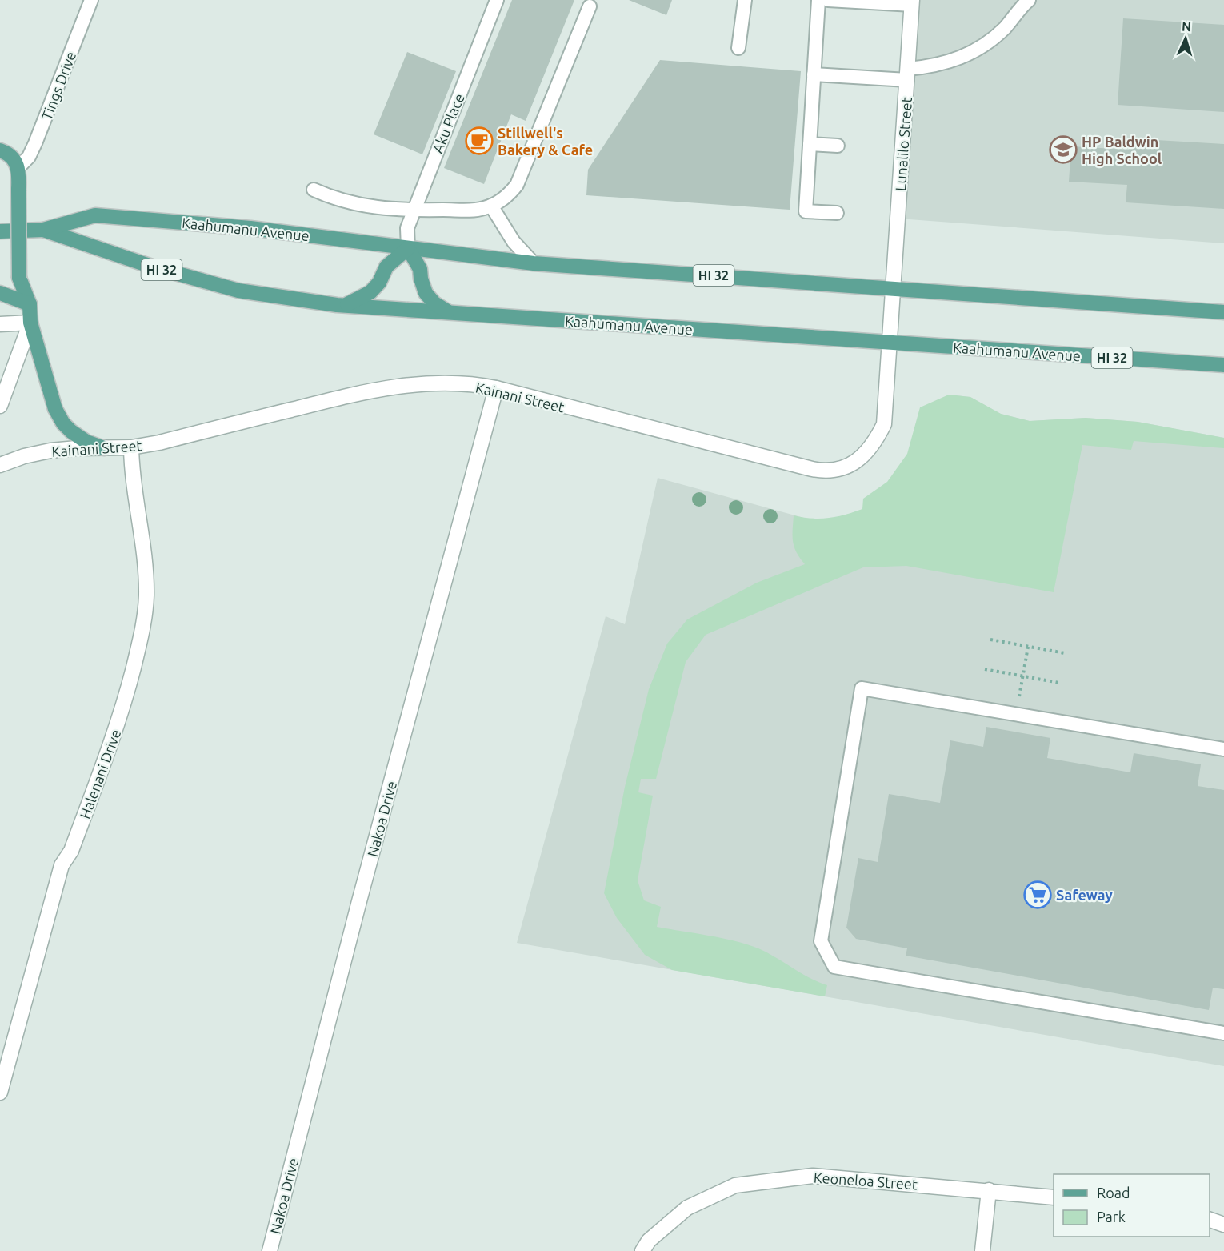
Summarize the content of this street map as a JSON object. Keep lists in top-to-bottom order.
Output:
{
  "streets": {
    "main road": ["Kaahumanu Avenue", "HI 32"],
    "street": [
      "Lunalilo Street",
      "Kainani Street",
      "Halenani Drive",
      "Nakoa Drive",
      "Keoneloa Street"
    ],
    "lane": ["Tings Drive", "Aku Place"]
  },
  "crossings": [
    ["Aku Place", "Kaahumanu Avenue"],
    ["Lunalilo Street", "Kaahumanu Avenue"],
    ["Lunalilo Street", "Kainani Street"],
    ["Kaahumanu Avenue", "Kainani Street"],
    ["Kainani Street", "Halenani Drive"],
    ["Kainani Street", "Nakoa Drive"]
  ],
  "places": {
    "cafe": ["Stillwell's Bakery & Cafe"],
    "school or university": ["HP Baldwin High School"],
    "supermarket": ["Safeway"]
  },
  "legend": ["Road", "Park"],
  "north": "top"
}
